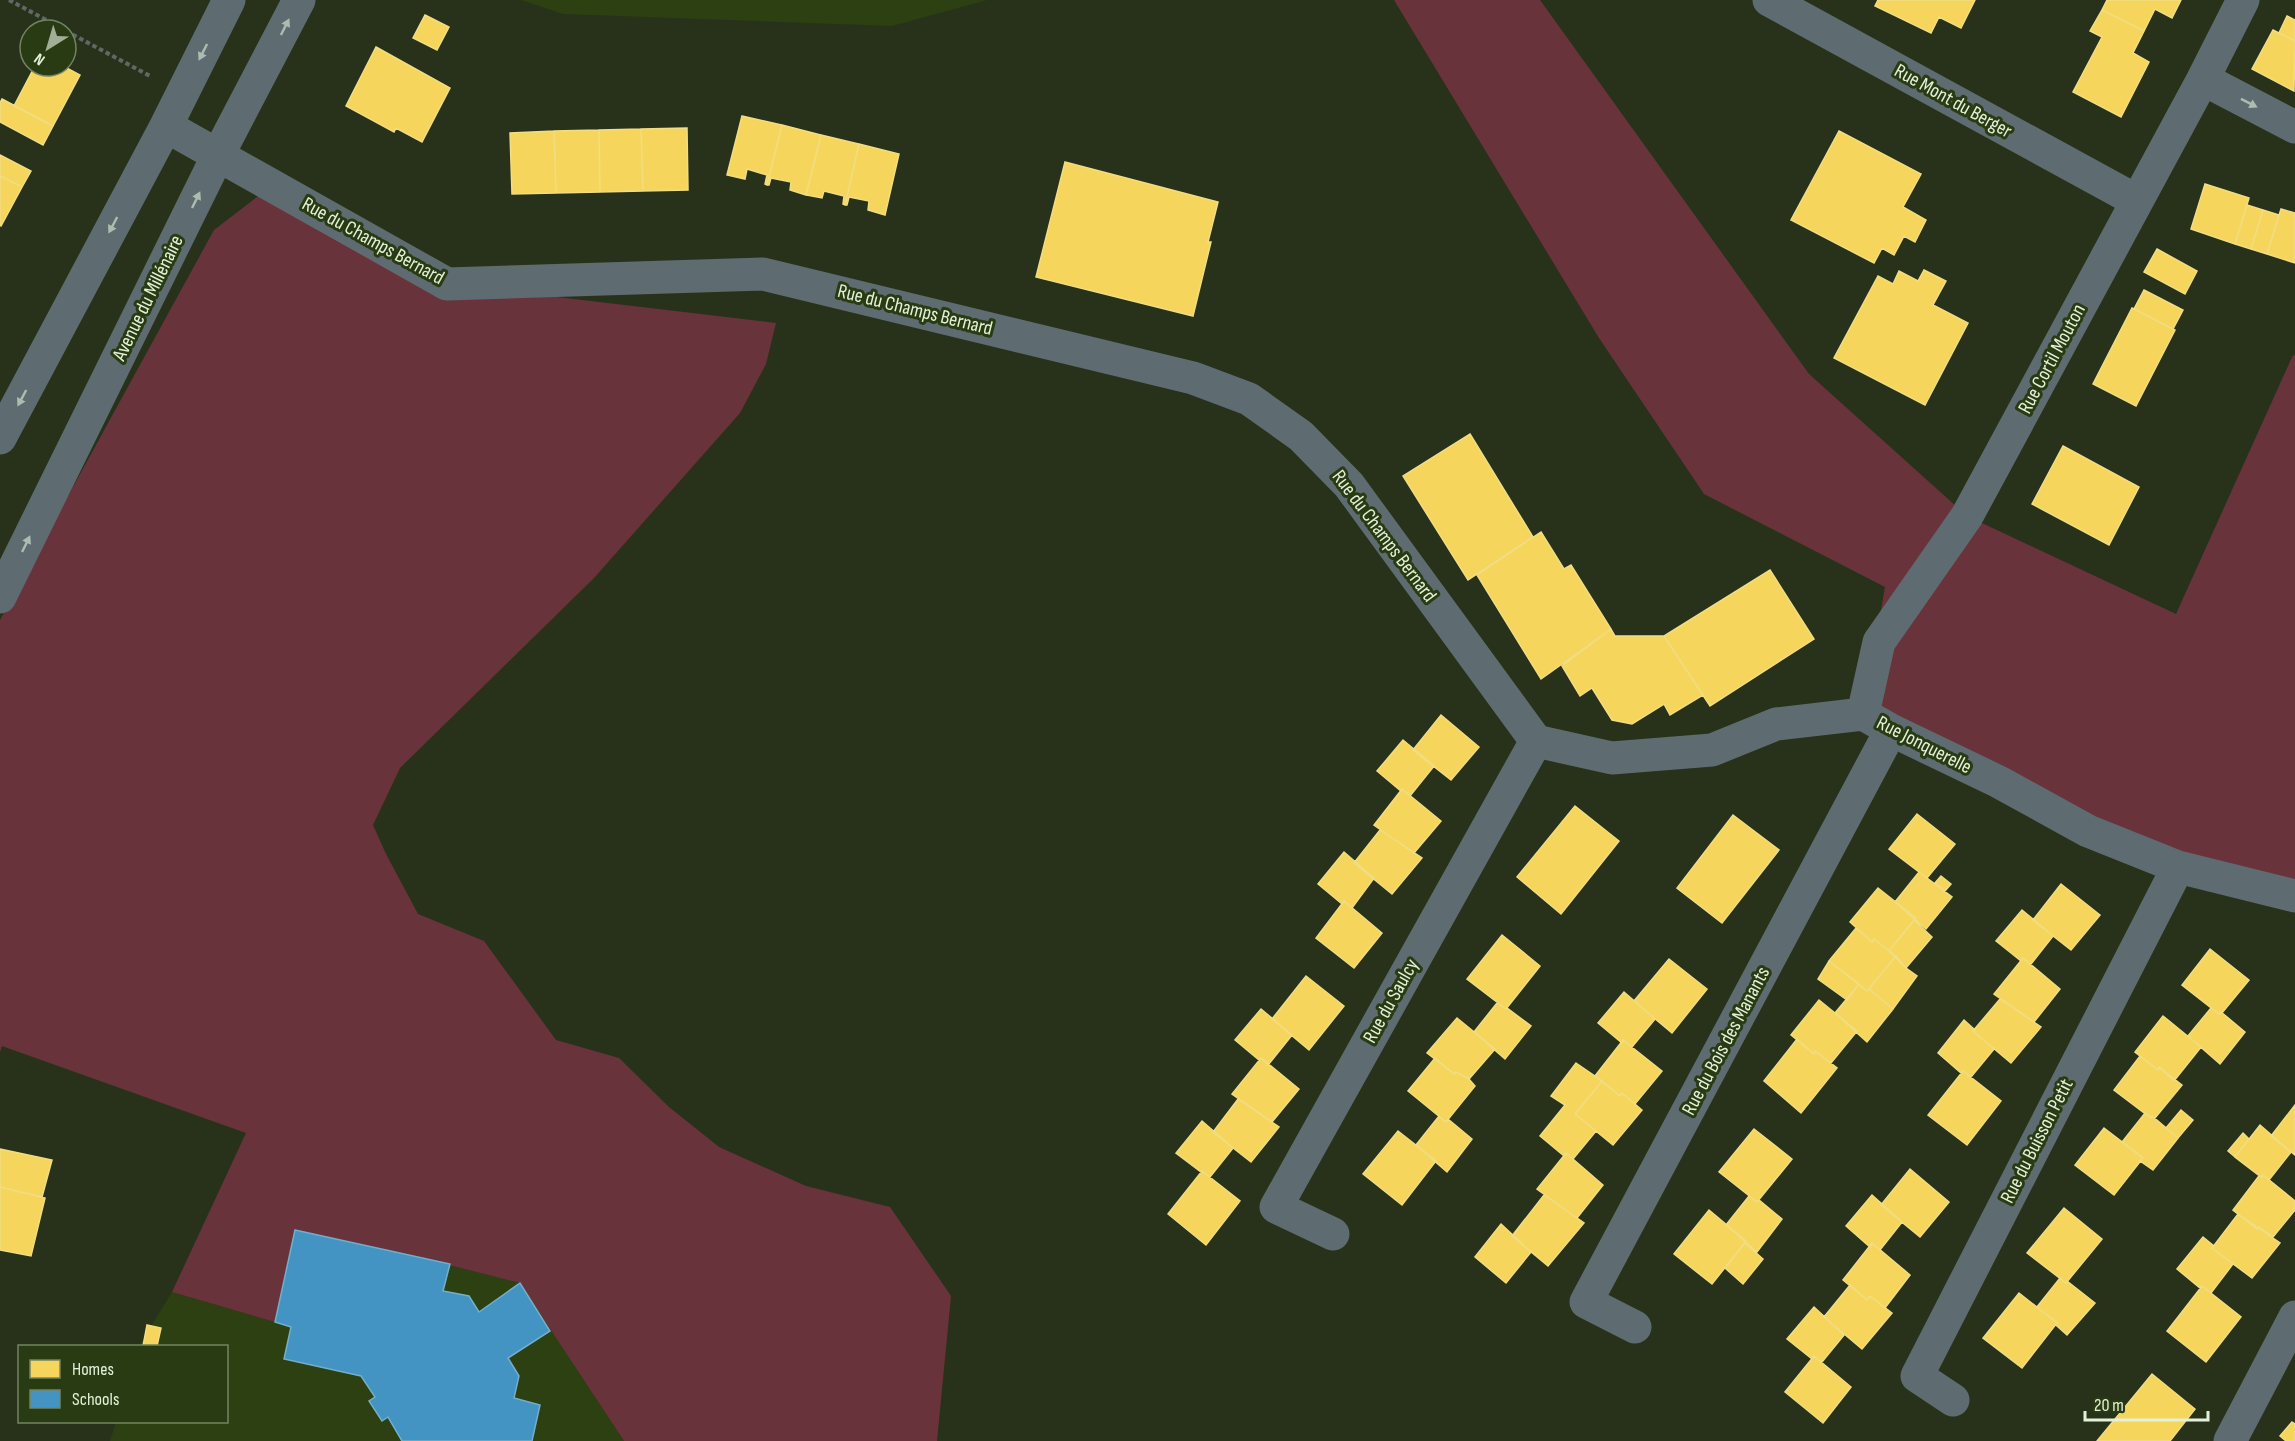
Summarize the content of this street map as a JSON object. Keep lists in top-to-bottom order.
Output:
{
  "streets": {
    "street": [
      "Rue Mont du Berger",
      "Rue du Champs Bernard",
      "Avenue du Millénaire",
      "Rue Cortil Mouton",
      "Rue Jonquerelle",
      "Rue du Saulcy",
      "Rue du Bois des Manants",
      "Rue du Buisson Petit"
    ]
  },
  "crossings": [
    ["Rue Mont du Berger", "Rue Cortil Mouton"],
    ["Rue du Champs Bernard", "Avenue du Millénaire"],
    ["Rue du Champs Bernard", "Rue Jonquerelle"],
    ["Rue du Champs Bernard", "Rue du Saulcy"],
    ["Rue Cortil Mouton", "Rue Jonquerelle"],
    ["Rue Jonquerelle", "Rue du Saulcy"],
    ["Rue Jonquerelle", "Rue du Bois des Manants"],
    ["Rue Jonquerelle", "Rue du Buisson Petit"]
  ],
  "legend": ["Homes", "Schools"],
  "scale_bar": "20 m",
  "north": "bottom left"
}
